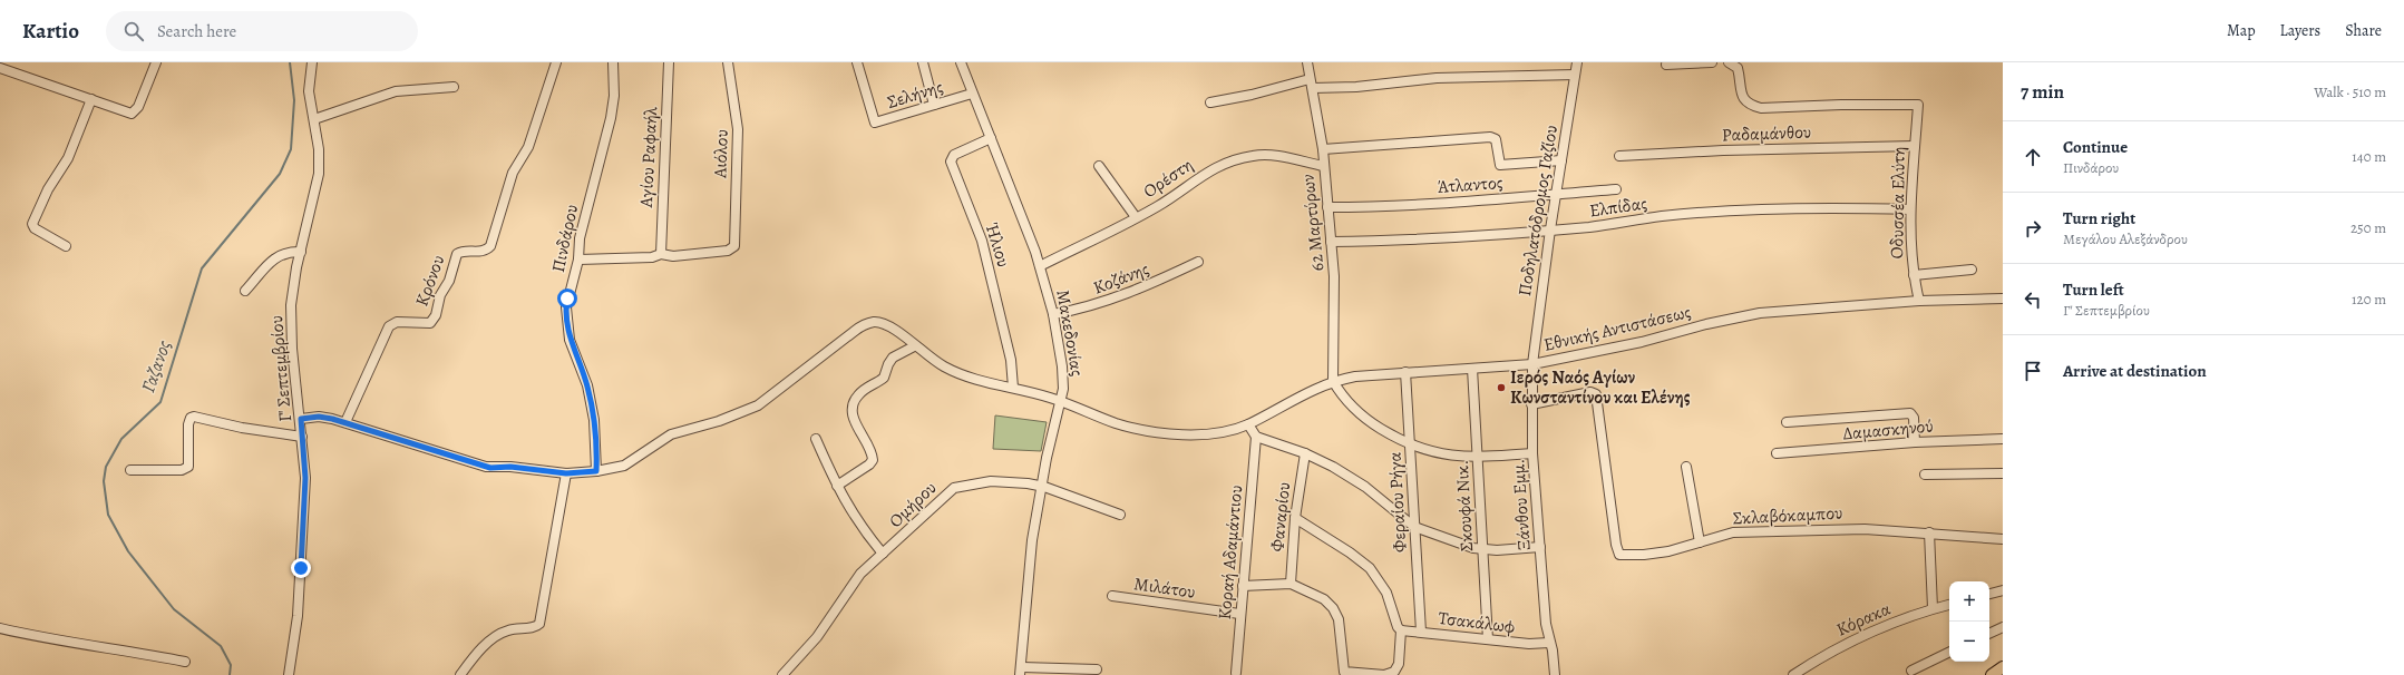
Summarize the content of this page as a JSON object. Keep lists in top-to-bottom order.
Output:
{
  "streets": {
    "street": [
      "Σελήνης",
      "Ραδαμάνθου",
      "Αιόλου",
      "Αγίου Ραφαήλ",
      "Ορέστη",
      "Άτλαντος",
      "Οδυσσέα Ελύτη",
      "Ελπίδας",
      "Ποδηλατόδρομος Γαζίου",
      "62 Μαρτύρων",
      "Πινδάρου",
      "Ήλιου",
      "Κοζάνης",
      "Κρόνου",
      "Εθνικής Αντιστάσεως",
      "Μακεδονίας",
      "Γ' Σεπτεμβρίου",
      "Δαμασκηνού",
      "Φεραίου Ρήγα",
      "Ομήρου",
      "Ξάνθου Εμμ.",
      "Σκουφά Νικ.",
      "Σκλαβόκαμπου",
      "Φαναρίου",
      "Κοραή Αδαμάντιου",
      "Μιλάτου",
      "Κόρακα",
      "Τσακάλωφ"
    ]
  },
  "crossings": [
    ["Σελήνης", "Μακεδονίας"],
    ["Ραδαμάνθου", "Οδυσσέα Ελύτη"],
    ["Αιόλου", "Αγίου Ραφαήλ"],
    ["Ορέστη", "62 Μαρτύρων"],
    ["Ορέστη", "Μακεδονίας"],
    ["Άτλαντος", "Ποδηλατόδρομος Γαζίου"],
    ["Άτλαντος", "62 Μαρτύρων"],
    ["Οδυσσέα Ελύτη", "Ελπίδας"],
    ["Οδυσσέα Ελύτη", "Εθνικής Αντιστάσεως"],
    ["Ελπίδας", "Ποδηλατόδρομος Γαζίου"],
    ["Ελπίδας", "62 Μαρτύρων"],
    ["Ποδηλατόδρομος Γαζίου", "Εθνικής Αντιστάσεως"],
    ["Ποδηλατόδρομος Γαζίου", "Ξάνθου Εμμ."],
    ["62 Μαρτύρων", "Εθνικής Αντιστάσεως"],
    ["Πινδάρου", "Εθνικής Αντιστάσεως"],
    ["Ήλιου", "Εθνικής Αντιστάσεως"],
    ["Ήλιου", "Μακεδονίας"],
    ["Κοζάνης", "Μακεδονίας"],
    ["Κρόνου", "Εθνικής Αντιστάσεως"],
    ["Εθνικής Αντιστάσεως", "Μακεδονίας"],
    ["Εθνικής Αντιστάσεως", "Γ' Σεπτεμβρίου"],
    ["Εθνικής Αντιστάσεως", "Φεραίου Ρήγα"],
    ["Εθνικής Αντιστάσεως", "Ξάνθου Εμμ."],
    ["Εθνικής Αντιστάσεως", "Σκουφά Νικ."],
    ["Μακεδονίας", "Ομήρου"],
    ["Φεραίου Ρήγα", "Τσακάλωφ"],
    ["Ξάνθου Εμμ.", "Σκλαβόκαμπου"],
    ["Ξάνθου Εμμ.", "Τσακάλωφ"],
    ["Σκουφά Νικ.", "Τσακάλωφ"],
    ["Κοραή Αδαμάντιου", "Μιλάτου"]
  ],
  "water": ["Γαζανος"],
  "places": ["Ιερός Ναός Αγίων Κωνσταντίνου και Ελένης"],
  "page": {
    "header": "Kartio",
    "search": "Search here",
    "nav": ["Map", "Layers", "Share"],
    "heading": ["7 min", "Walk · 510 m"],
    "list": [
      ["Continue", "Πινδάρου", "140 m"],
      ["Turn right", "Μεγάλου Αλεξάνδρου", "250 m"],
      ["Turn left", "Γ' Σεπτεμβρίου", "120 m"],
      "Arrive at destination"
    ],
    "map_buttons": ["+", "−"]
  }
}
